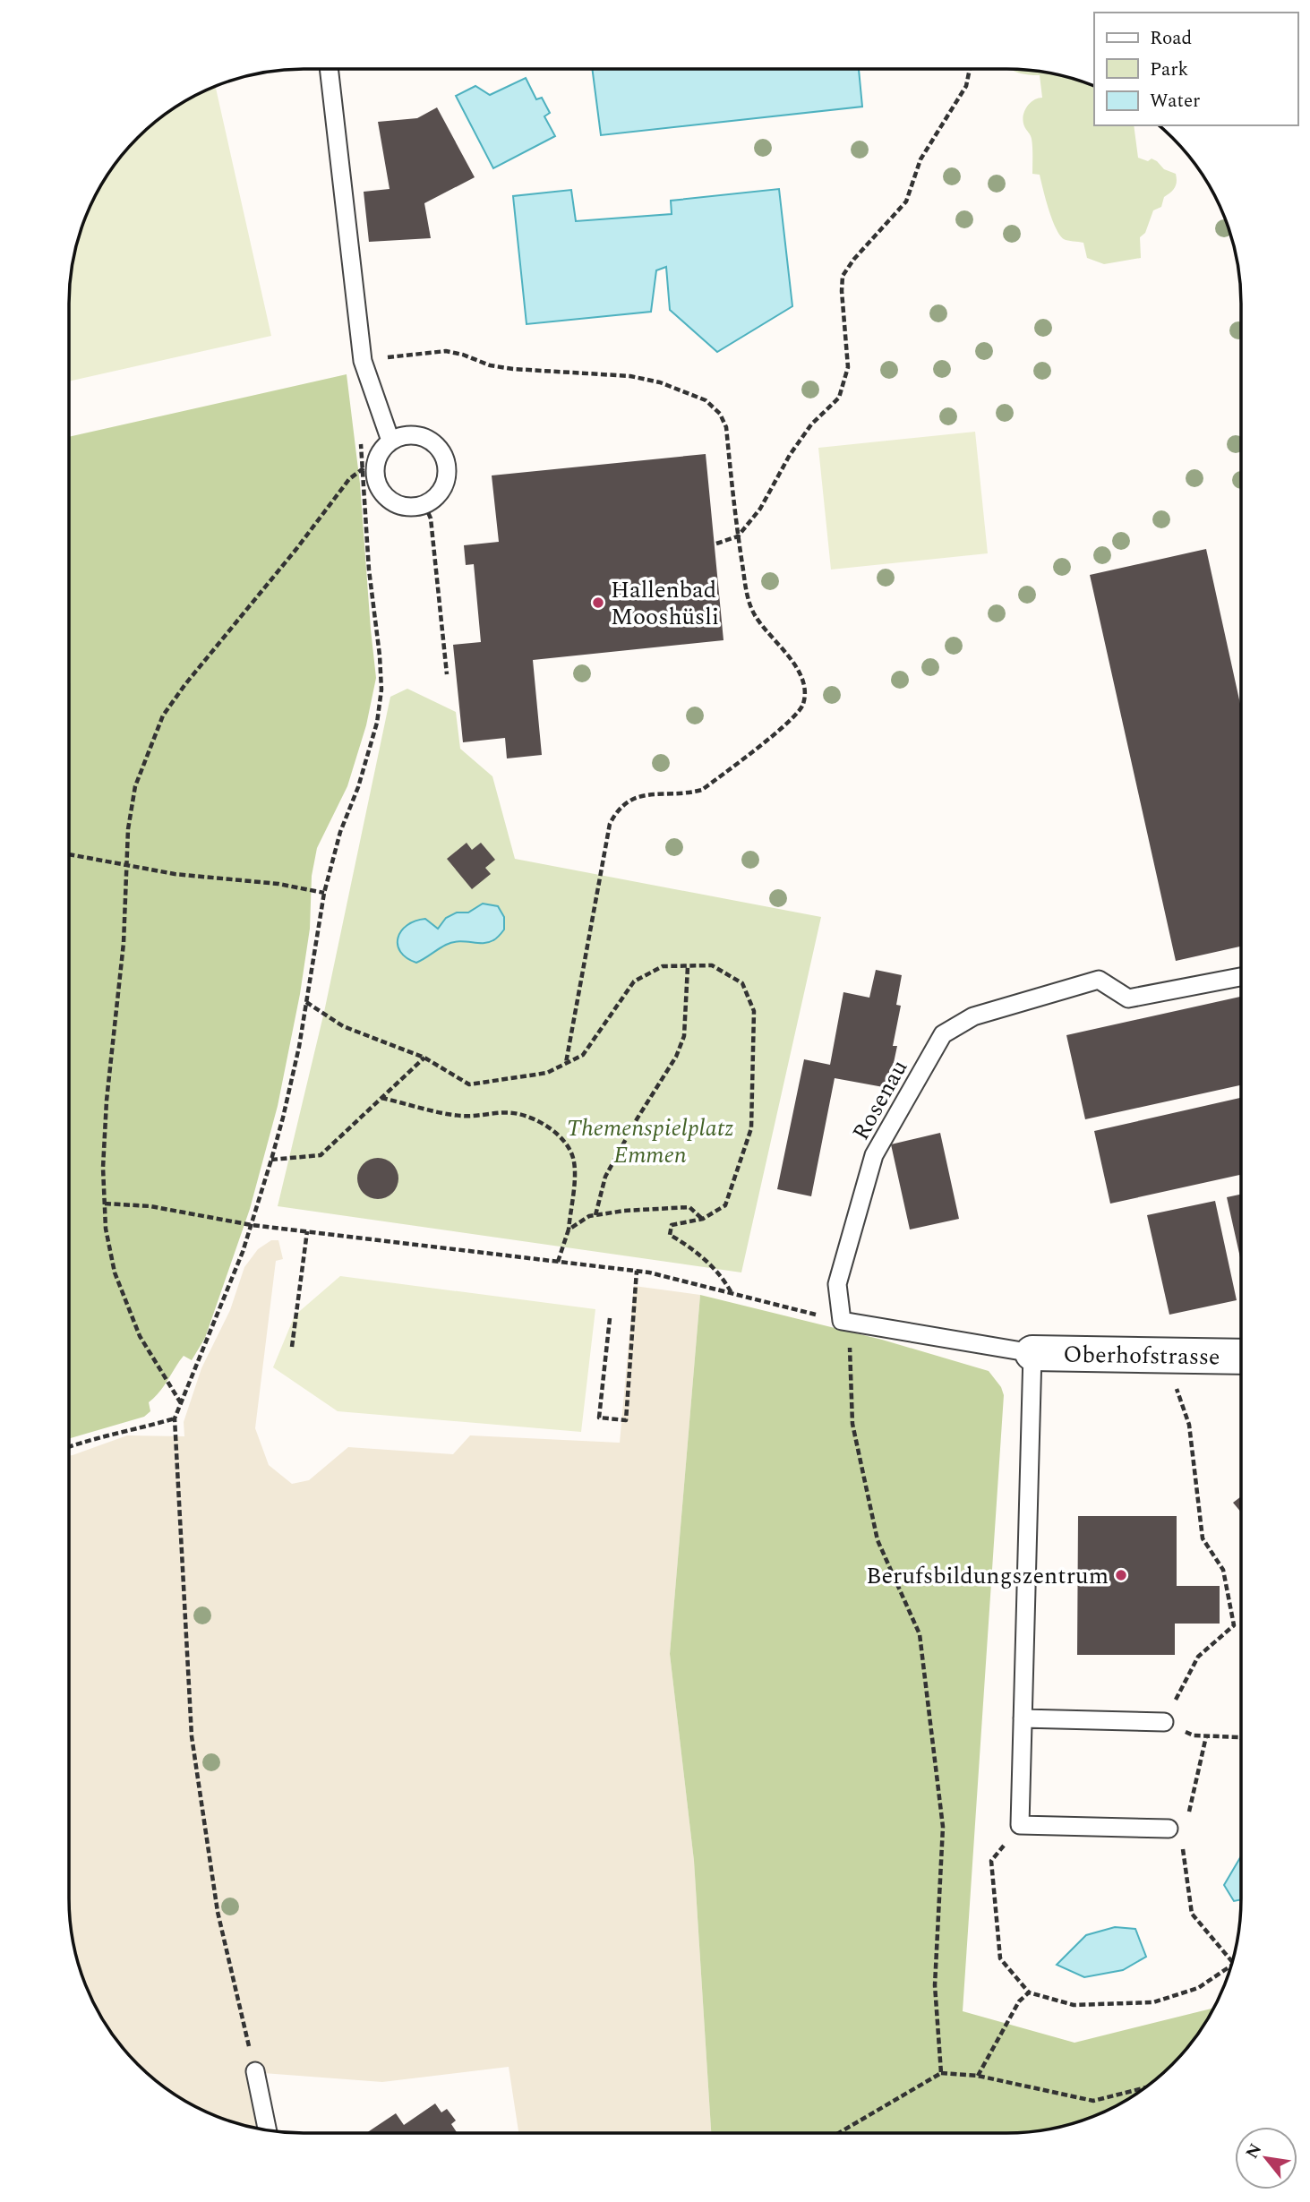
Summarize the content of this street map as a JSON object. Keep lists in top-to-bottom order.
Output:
{
  "streets": {
    "street": ["Oberhofstrasse"],
    "lane": ["Rosenau"]
  },
  "parks": ["Themenspielplatz Emmen"],
  "places": ["Hallenbad Mooshüsli", "Berufsbildungszentrum"],
  "legend": ["Road", "Park", "Water"],
  "north": "top left"
}
